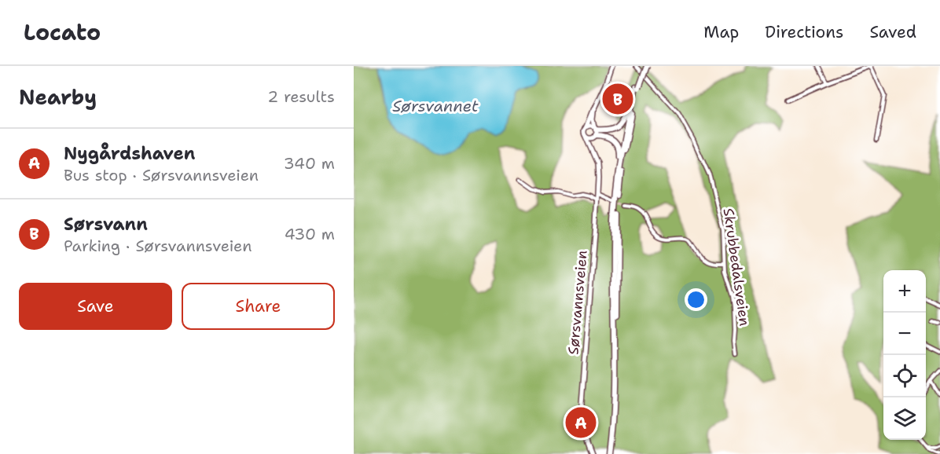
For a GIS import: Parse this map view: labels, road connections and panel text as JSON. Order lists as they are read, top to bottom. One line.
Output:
{"streets":{"main road":["Sørsvannsveien"],"street":["Skrubbedalsveien"]},"water":["Sørsvannet"],"page":{"header":"Locato","nav":["Map","Directions","Saved"],"heading":["Nearby","2 results"],"pins":["B","A"],"list":[{"mark":"A","name":"Nygårdshaven","note":"Bus stop · Sørsvannsveien","value":"340 m"},{"mark":"B","name":"Sørsvann","note":"Parking · Sørsvannsveien","value":"430 m"}],"buttons":["Save","Share"],"map_buttons":["+","−"]}}
